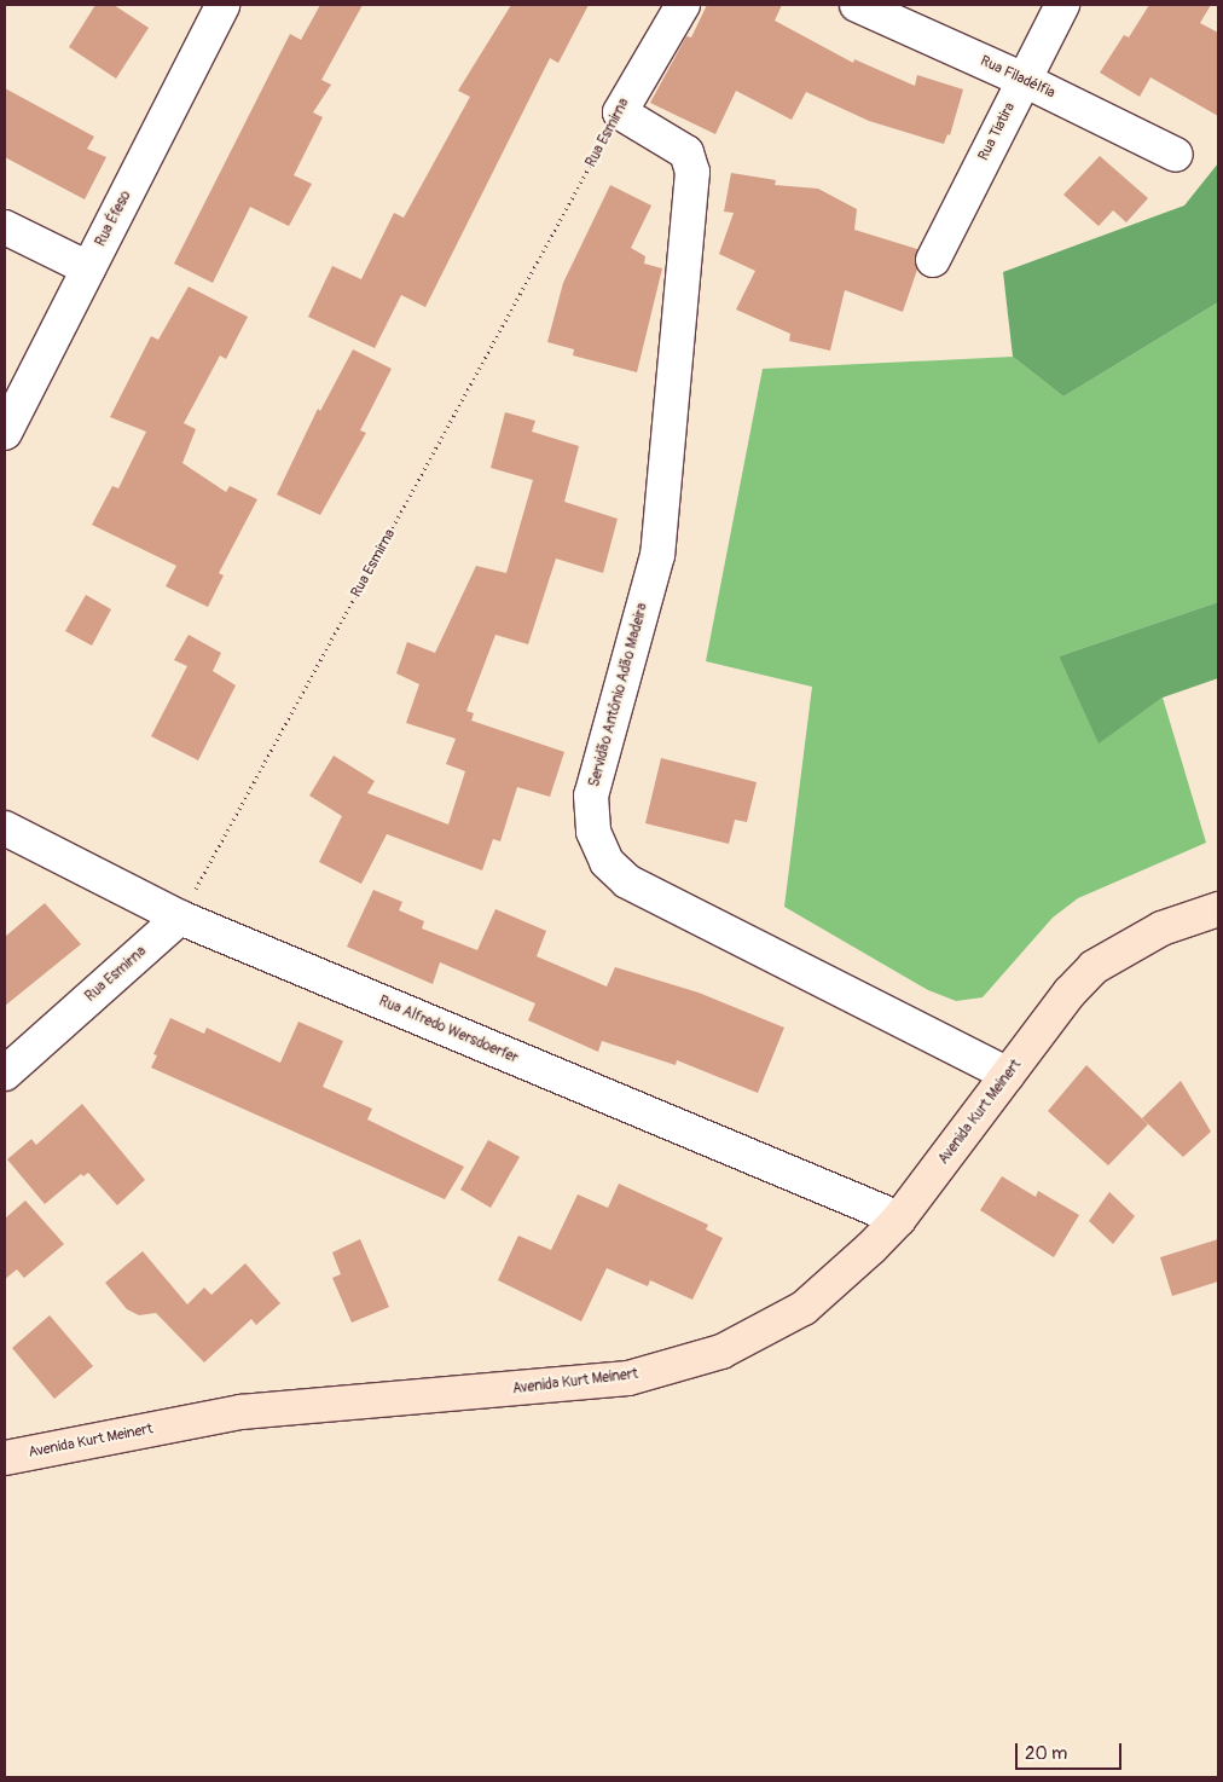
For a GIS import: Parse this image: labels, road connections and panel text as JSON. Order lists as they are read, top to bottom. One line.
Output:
{"streets":{"main road":["Avenida Kurt Meinert"],"street":["Rua Filadélfia","Rua Tiatira","Rua Esmirna","Rua Éfeso","Servidão Antônio Adão Madeira","Rua Alfredo Wersdoerfer"]},"crossings":[["Rua Filadélfia","Rua Tiatira"],["Rua Esmirna","Servidão Antônio Adão Madeira"],["Rua Esmirna","Rua Alfredo Wersdoerfer"],["Servidão Antônio Adão Madeira","Avenida Kurt Meinert"],["Rua Alfredo Wersdoerfer","Avenida Kurt Meinert"]],"scale_bar":"20 m"}
